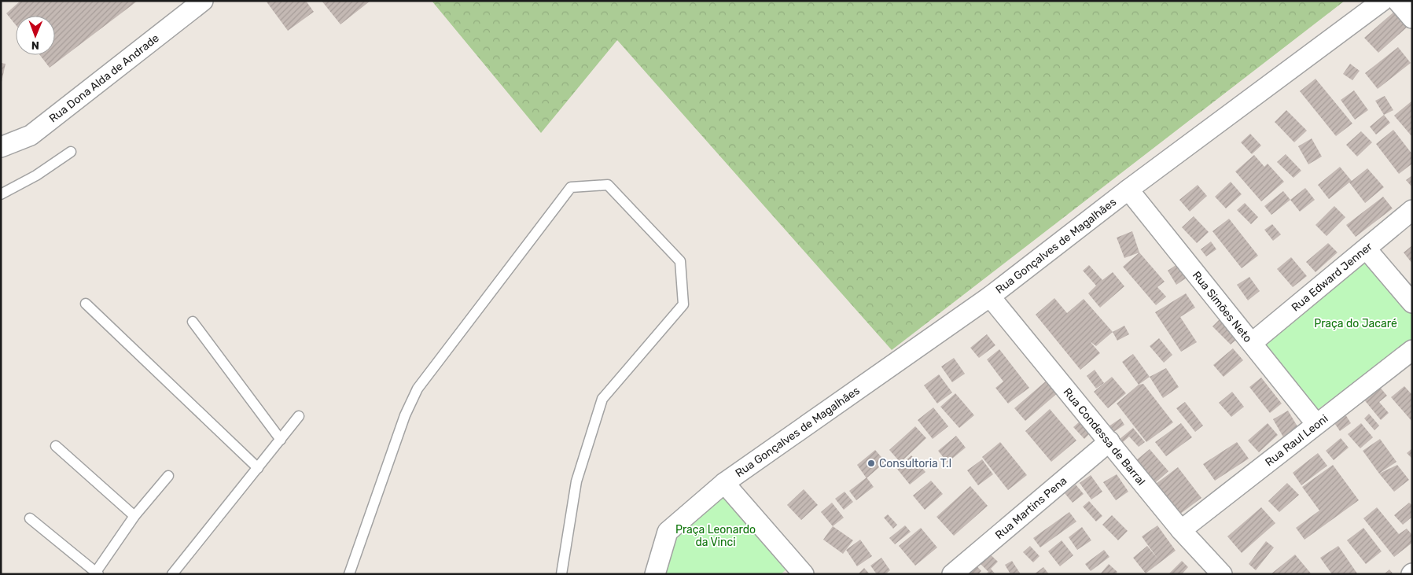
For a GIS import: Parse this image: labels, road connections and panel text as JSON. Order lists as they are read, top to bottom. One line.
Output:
{"streets":{"street":["Rua Dona Alda de Andrade","Rua Gonçalves de Magalhães","Rua Edward Jenner","Rua Simões Neto","Rua Condessa de Barral","Rua Raul Leoni","Rua Martins Pena"]},"crossings":[["Rua Gonçalves de Magalhães","Rua Simões Neto"],["Rua Gonçalves de Magalhães","Rua Condessa de Barral"],["Rua Edward Jenner","Rua Simões Neto"],["Rua Simões Neto","Rua Raul Leoni"],["Rua Condessa de Barral","Rua Raul Leoni"],["Rua Condessa de Barral","Rua Martins Pena"]],"parks":["Praça do Jacaré","Praça Leonardo da Vinci"],"places":["Consultoria T.I"],"north":"bottom"}
